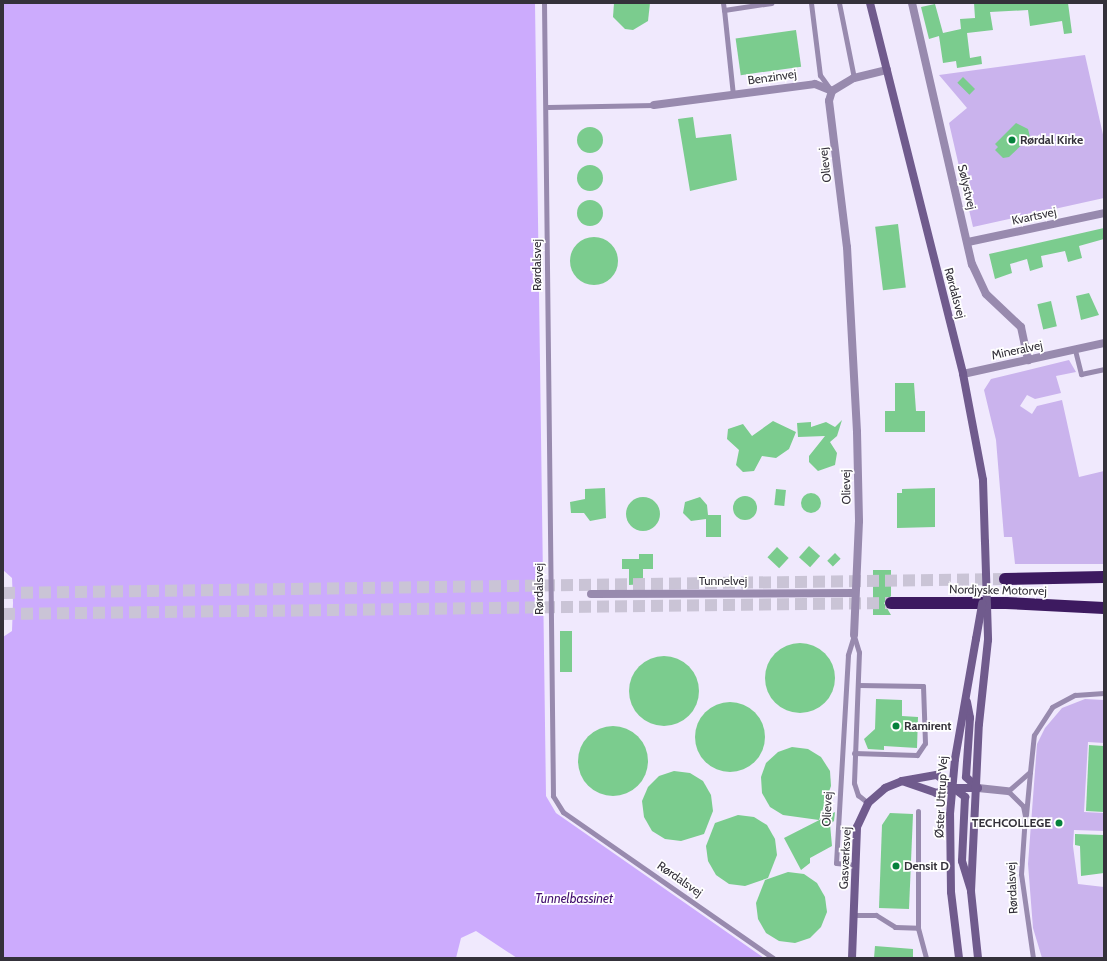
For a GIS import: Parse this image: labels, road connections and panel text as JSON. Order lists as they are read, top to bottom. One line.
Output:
{"streets":{"highway":["Nordjyske Motorvej"],"street":["Benzinvej","Olievej","Sølystvej","Kvartsvej","Rørdalsvej","Mineralvej","Tunnelvej","Øster Uttrup Vej","Gasværksvej"]},"crossings":[["Benzinvej","Olievej"],["Olievej","Tunnelvej"],["Olievej","Gasværksvej"],["Sølystvej","Kvartsvej"],["Sølystvej","Mineralvej"],["Rørdalsvej","Mineralvej"],["Rørdalsvej","Øster Uttrup Vej"],["Øster Uttrup Vej","Gasværksvej"]],"water":["Tunnelbassinet"],"places":["Rørdal Kirke","Ramirent","TECHCOLLEGE","Densit D"]}
